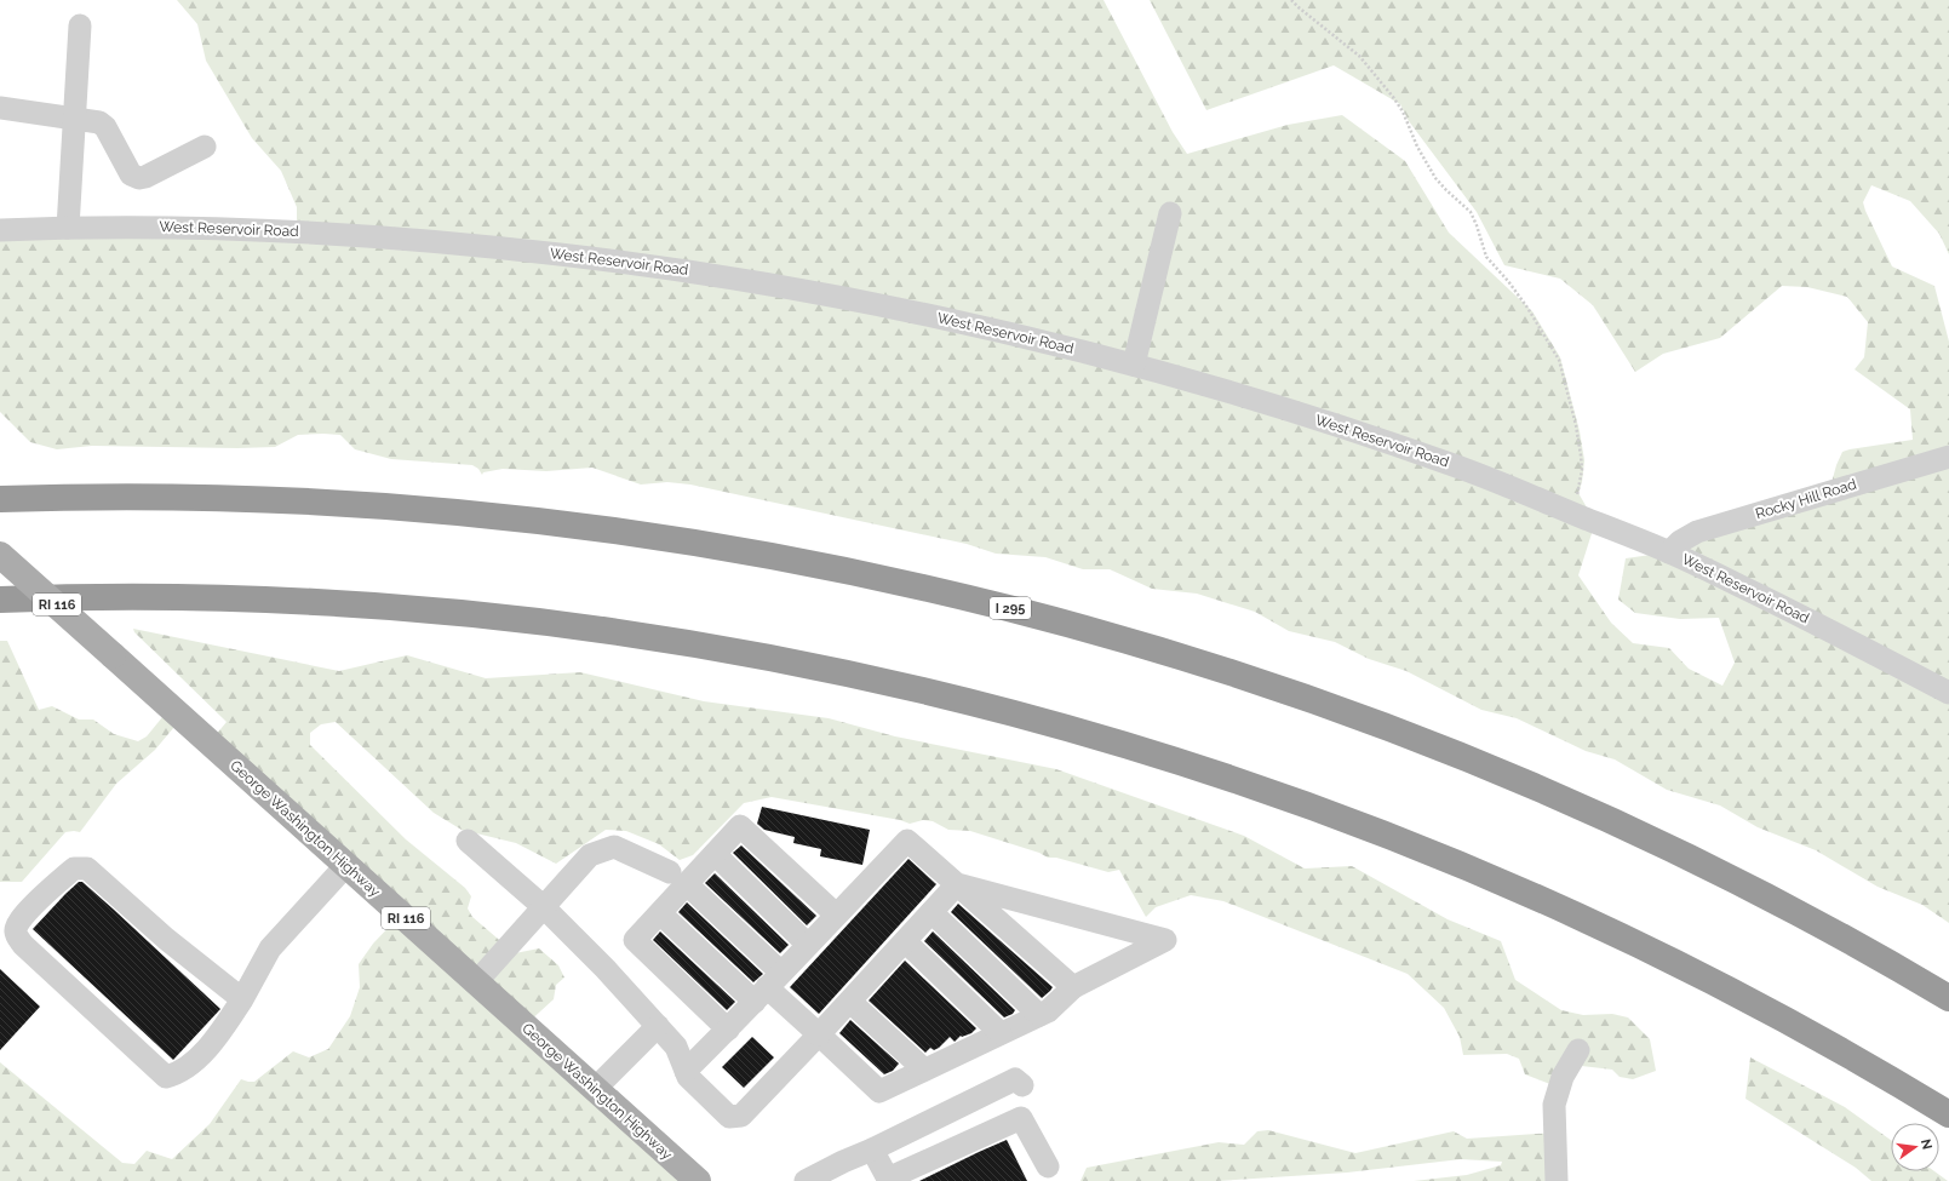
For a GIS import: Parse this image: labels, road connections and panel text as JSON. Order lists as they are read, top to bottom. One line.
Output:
{"streets":{"highway":["I 295"],"main road":["RI 116","George Washington Highway"],"street":["West Reservoir Road","Rocky Hill Road"]},"crossings":[["West Reservoir Road","Rocky Hill Road"]],"north":"right"}
